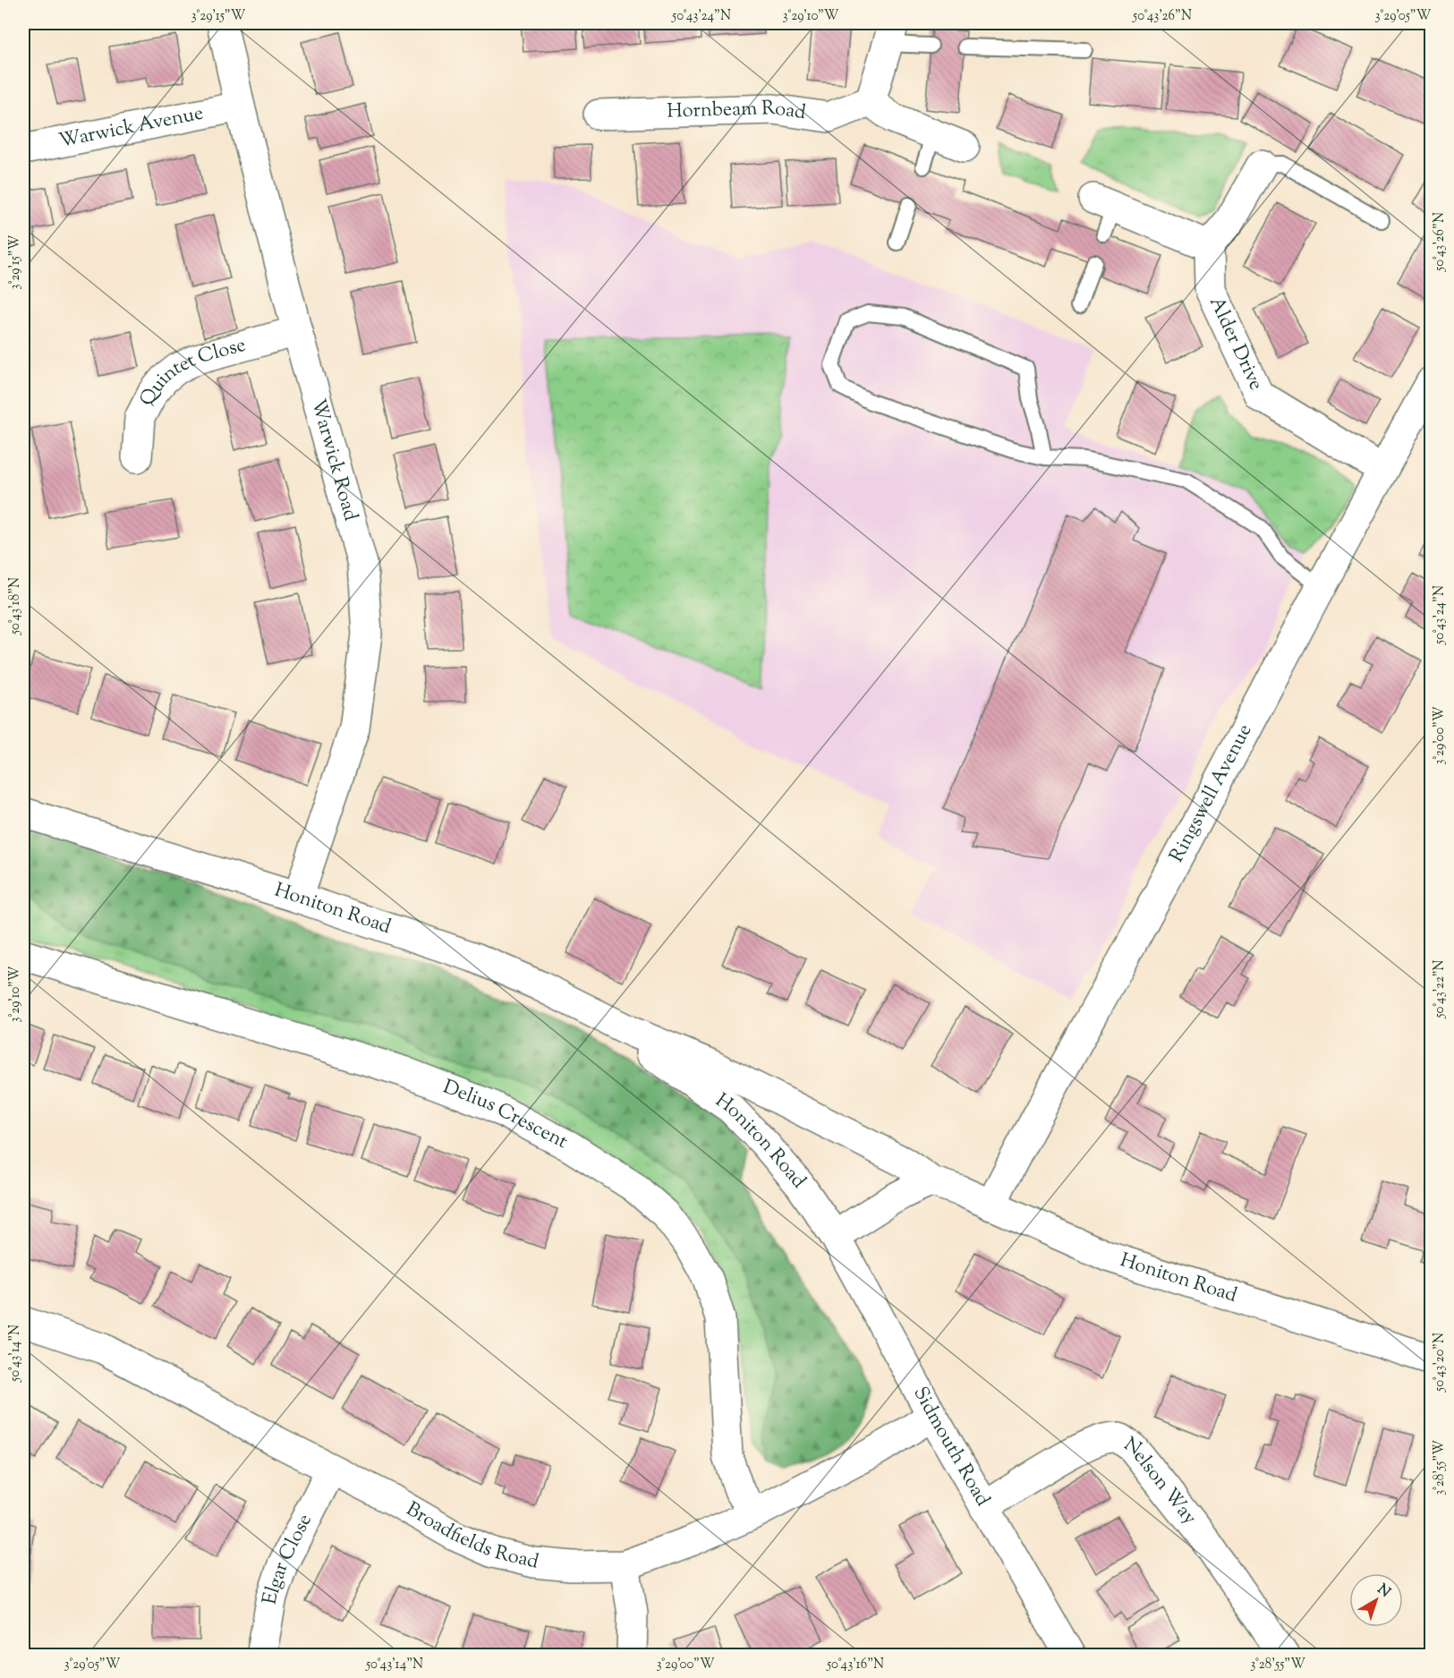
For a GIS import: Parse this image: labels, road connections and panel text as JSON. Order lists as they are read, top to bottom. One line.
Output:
{"streets":{"street":["Hornbeam Road","Warwick Avenue","Alder Drive","Quintet Close","Warwick Road","Ringswell Avenue","Honiton Road","Delius Crescent","Sidmouth Road","Nelson Way","Broadfields Road","Elgar Close"]},"crossings":[["Warwick Avenue","Warwick Road"],["Alder Drive","Ringswell Avenue"],["Quintet Close","Warwick Road"],["Warwick Road","Honiton Road"],["Ringswell Avenue","Honiton Road"],["Honiton Road","Sidmouth Road"],["Delius Crescent","Broadfields Road"],["Sidmouth Road","Nelson Way"],["Sidmouth Road","Broadfields Road"],["Broadfields Road","Elgar Close"]],"north":"top right","coordinates":["3°29'15\"W","50°43'24\"N","3°29'10\"W","50°43'26\"N","3°29'05\"W","50°43'18\"N","3°29'00\"W","50°43'22\"N","50°43'14\"N","50°43'20\"N","3°28'55\"W","50°43'16\"N"]}
